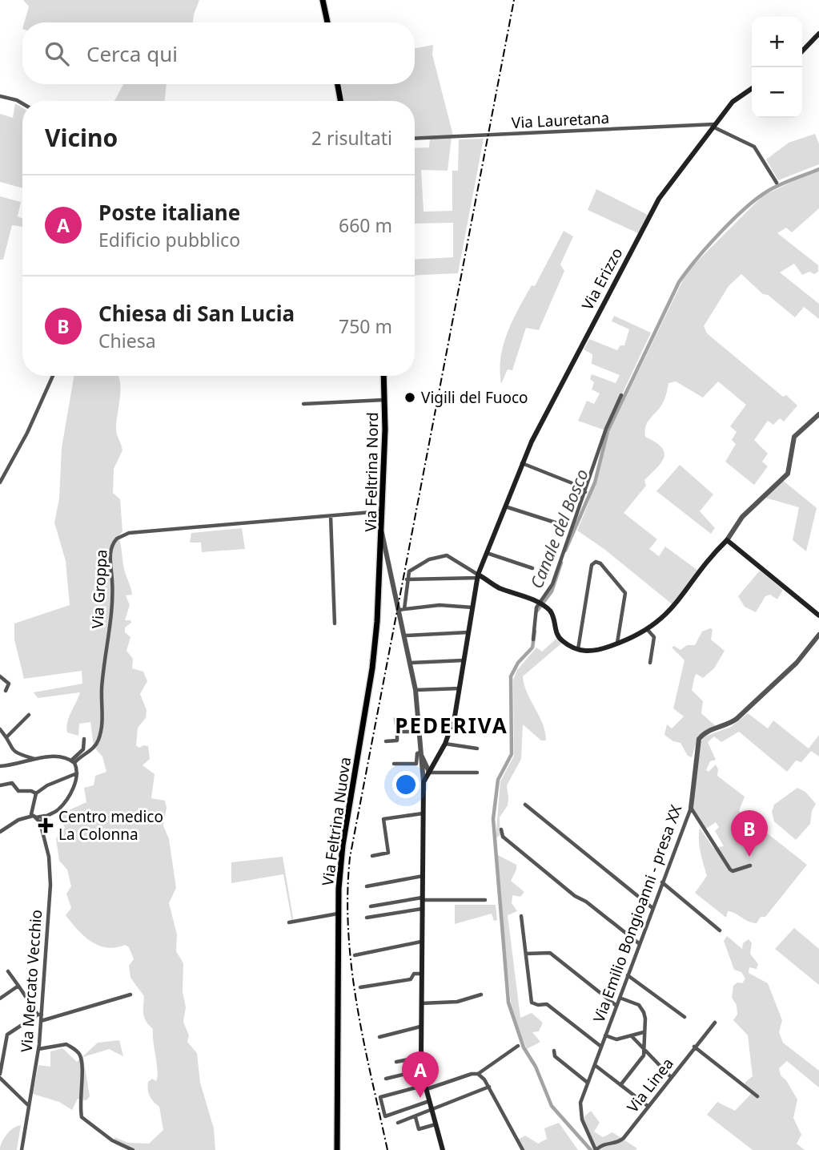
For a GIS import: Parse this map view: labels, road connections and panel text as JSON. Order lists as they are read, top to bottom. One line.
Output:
{"streets":{"main road":["Via Erizzo","Via Feltrina Nord","Via Feltrina Nuova"],"street":["Via Lauretana","Via Groppa","Via Emilio Bongioanni - presa XX","Via Mercato Vecchio","Via Linea"]},"crossings":[["Via Lauretana","Via Erizzo"],["Via Erizzo","Via Feltrina Nord"],["Via Feltrina Nord","Via Groppa"],["Via Feltrina Nord","Via Feltrina Nuova"],["Via Emilio Bongioanni - presa XX","Via Linea"]],"districts":["PEDERIVA"],"water":["Canale del Bosco"],"places":{"other":["Vigili del Fuoco"],"health":["Centro medico La Colonna"]},"page":{"map_buttons":["+","−"],"search":"Cerca qui","heading":["Vicino","2 risultati"],"list":[{"mark":"A","name":"Poste italiane","note":"Edificio pubblico","value":"660 m"},{"mark":"B","name":"Chiesa di San Lucia","note":"Chiesa","value":"750 m"}],"pins":["B","A"]}}
